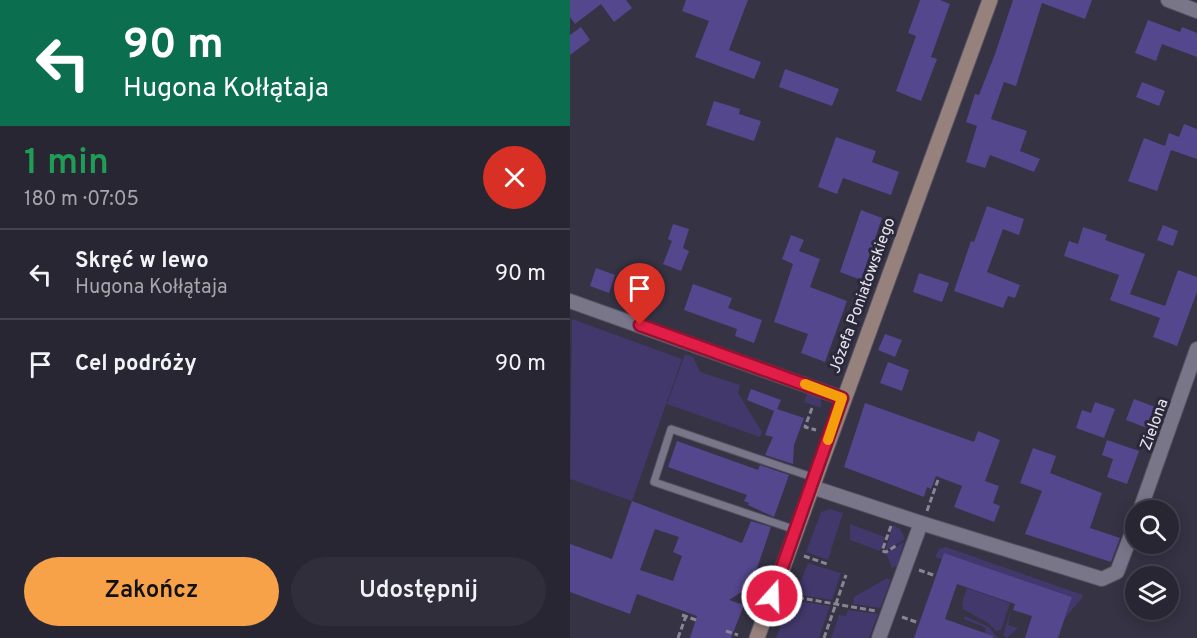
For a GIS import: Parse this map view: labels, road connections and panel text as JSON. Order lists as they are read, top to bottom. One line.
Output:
{"streets":{"street":["Józefa Poniatowskiego","Zielona"]},"page":{"turn":["90 m","Hugona Kołłątaja"],"heading":["1 min","180 m · 07:05"],"list":[{"name":"Skręć w lewo","note":"Hugona Kołłątaja","value":"90 m"},{"name":"Cel podróży","value":"90 m"}],"buttons":["Zakończ","Udostępnij"]}}
